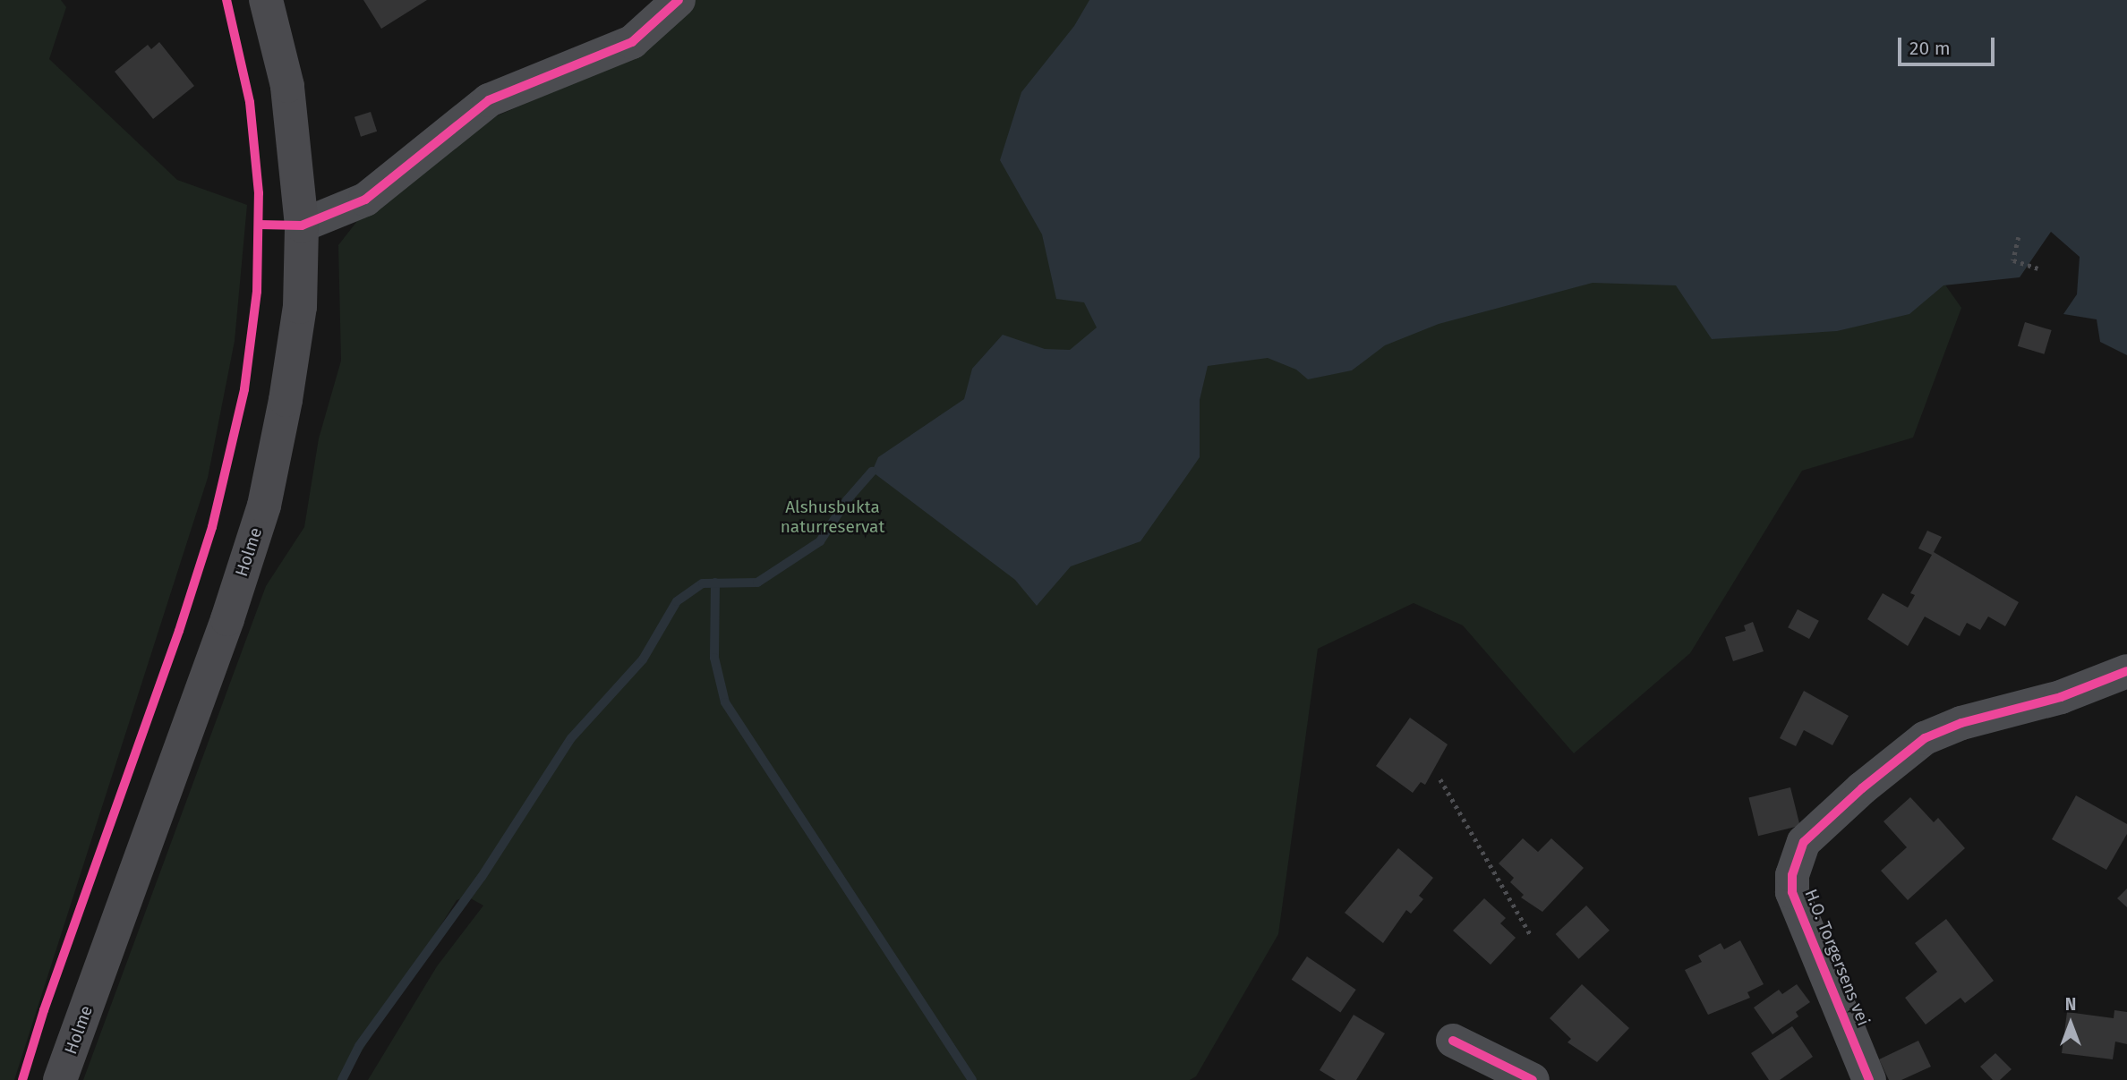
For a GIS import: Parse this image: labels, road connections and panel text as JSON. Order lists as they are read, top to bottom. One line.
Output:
{"streets":{"main road":["Holme"],"street":["H.O. Torgersens vei"]},"parks":["Alshusbukta naturreservat"],"scale_bar":"20 m","north":"top"}
